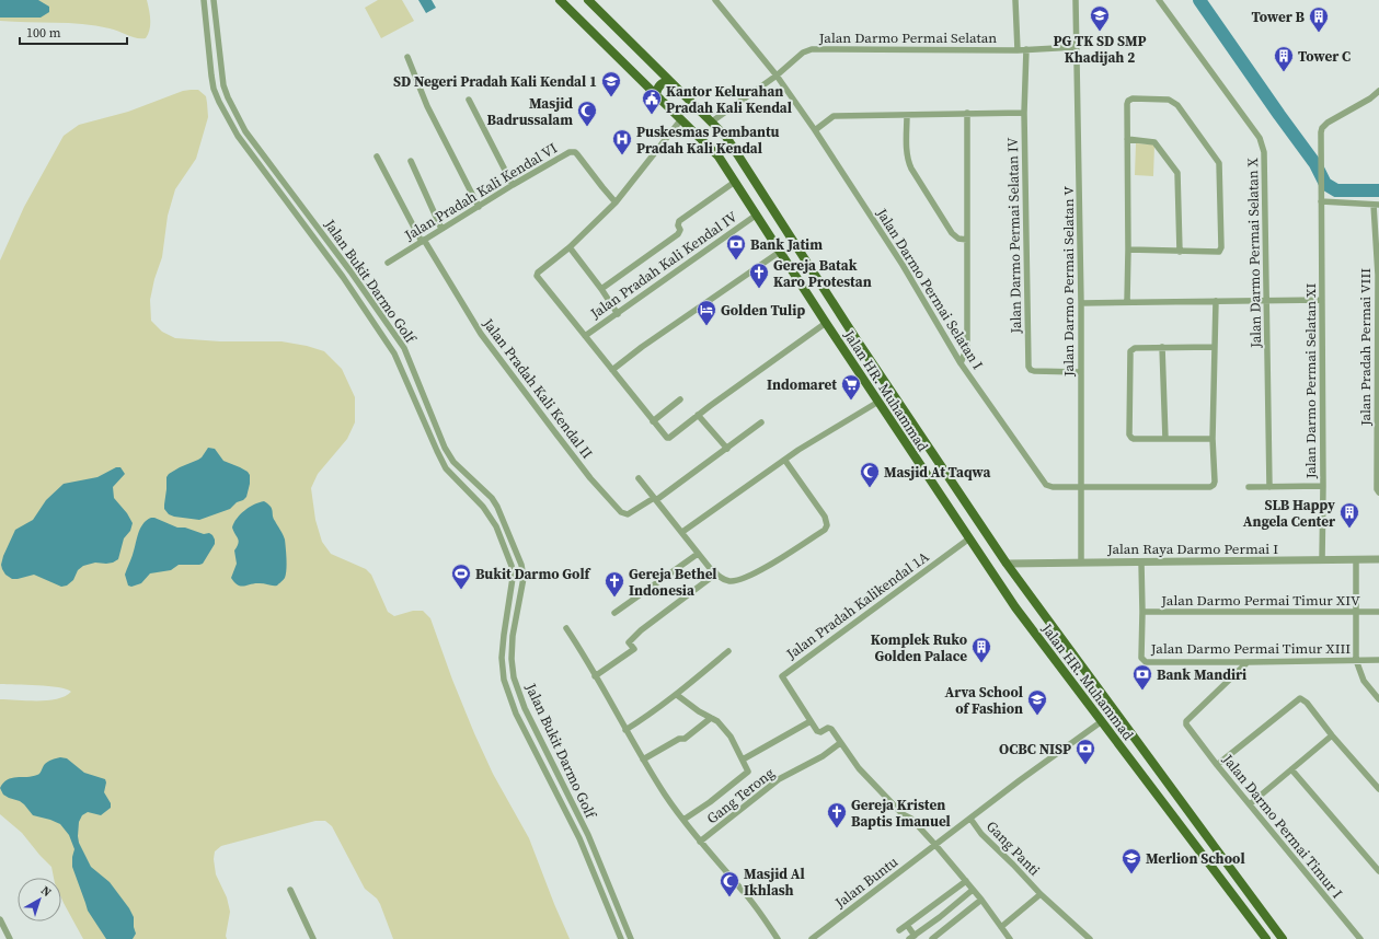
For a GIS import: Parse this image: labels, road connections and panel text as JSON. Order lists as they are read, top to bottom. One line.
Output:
{"streets":{"main road":["Jalan HR. Muhammad"],"street":["Jalan Darmo Permai Selatan","Jalan Pradah Kali Kendal VI","Jalan Darmo Permai Selatan IV","Jalan Darmo Permai Selatan X","Jalan Pradah Kali Kendal IV","Jalan Bukit Darmo Golf","Jalan Darmo Permai Selatan V","Jalan Darmo Permai Selatan I","Jalan Pradah Permai VIII","Jalan Darmo Permai Selatan XI","Jalan Pradah Kali Kendal II","Jalan Raya Darmo Permai I","Jalan Darmo Permai Timur XIV","Jalan Pradah Kalikendal 1A","Jalan Darmo Permai Timur XIII","Gang Terong","Jalan Darmo Permai Timur I","Gang Panti","Jalan Buntu"]},"crossings":[["Jalan Darmo Permai Selatan","Jalan Darmo Permai Selatan IV"],["Jalan Darmo Permai Selatan","Jalan Darmo Permai Selatan V"],["Jalan Darmo Permai Selatan","Jalan Darmo Permai Selatan I"],["Jalan Darmo Permai Selatan","Jalan HR. Muhammad"],["Jalan Pradah Kali Kendal VI","Jalan Pradah Kali Kendal II"],["Jalan Darmo Permai Selatan IV","Jalan Darmo Permai Selatan V"],["Jalan Pradah Kali Kendal IV","Jalan HR. Muhammad"],["Jalan Darmo Permai Selatan V","Jalan Darmo Permai Selatan I"],["Jalan Darmo Permai Selatan V","Jalan Raya Darmo Permai I"],["Jalan Darmo Permai Selatan XI","Jalan Raya Darmo Permai I"],["Jalan HR. Muhammad","Jalan Raya Darmo Permai I"],["Jalan HR. Muhammad","Jalan Pradah Kalikendal 1A"],["Jalan HR. Muhammad","Jalan Buntu"],["Jalan Raya Darmo Permai I","Jalan Darmo Permai Timur XIII"],["Jalan Darmo Permai Timur XIV","Jalan Darmo Permai Timur XIII"],["Jalan Darmo Permai Timur XIII","Jalan Darmo Permai Timur I"],["Gang Panti","Jalan Buntu"]],"places":{"school or university":["PG TK SD SMP Khadijah 2","SD Negeri Pradah Kali Kendal 1","Arva School of Fashion","Merlion School"],"building":["Tower B","Tower C","SLB Happy Angela Center","Komplek Ruko Golden Palace"],"public building":["Kantor Kelurahan Pradah Kali Kendal"],"mosque":["Masjid Badrussalam","Masjid At Taqwa","Masjid Al Ikhlash"],"hospital":["Puskesmas Pembantu Pradah Kali Kendal"],"bank":["Bank Jatim","Bank Mandiri","OCBC NISP"],"church":["Gereja Batak Karo Protestan","Gereja Bethel Indonesia","Gereja Kristen Baptis Imanuel"],"hotel":["Golden Tulip"],"supermarket":["Indomaret"],"sports":["Bukit Darmo Golf"]},"scale_bar":"100 m","north":"top right"}
